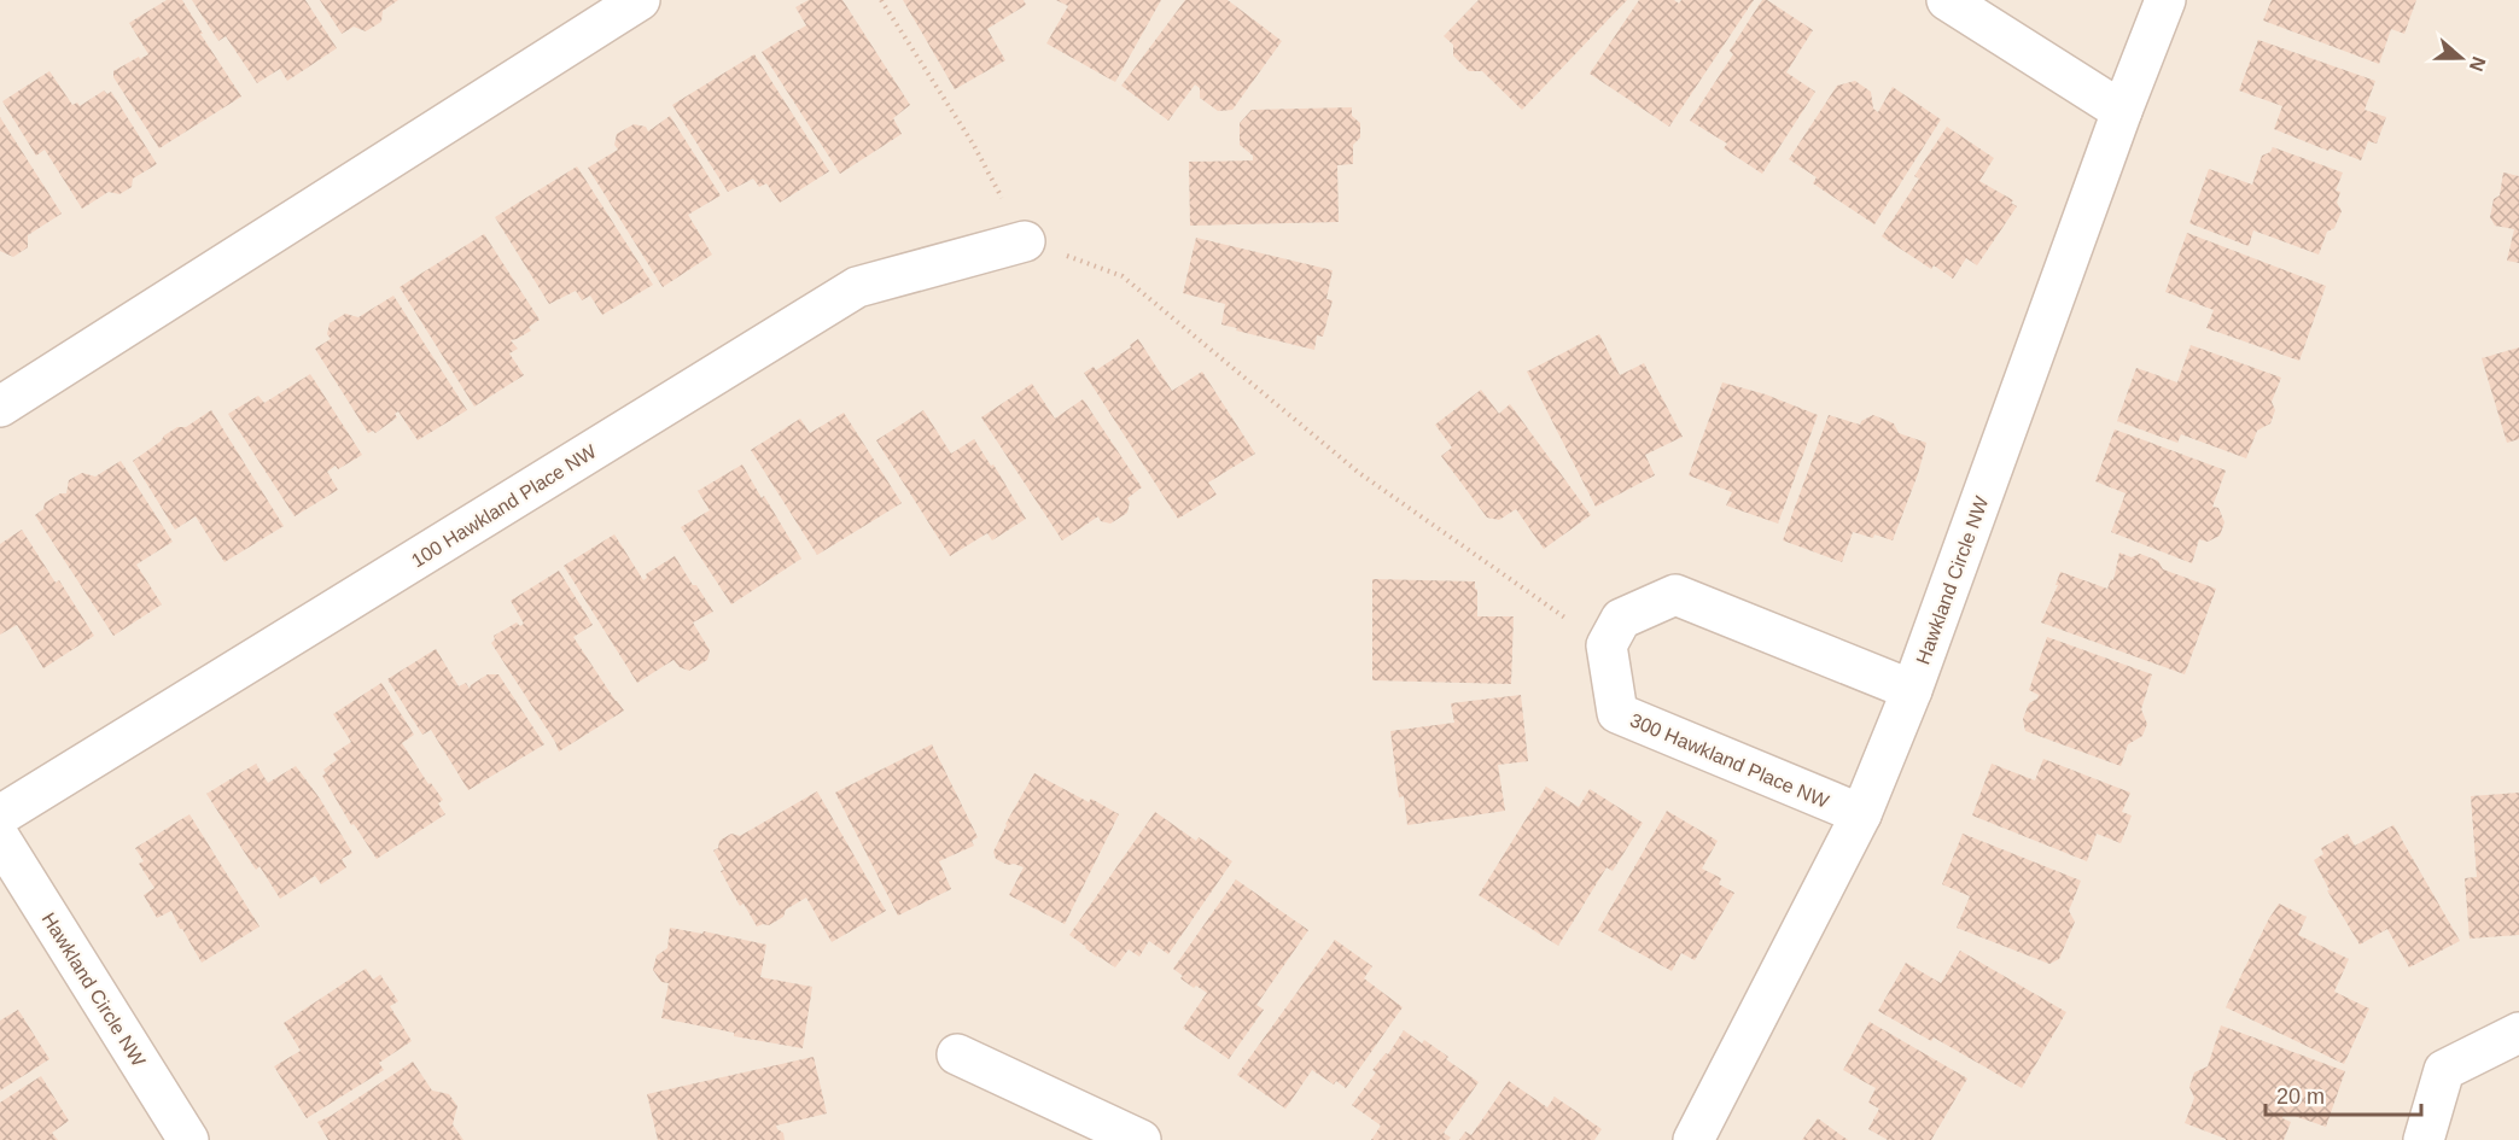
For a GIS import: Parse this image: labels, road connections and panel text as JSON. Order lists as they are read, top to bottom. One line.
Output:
{"streets":{"street":["100 Hawkland Place NW","Hawkland Circle NW","300 Hawkland Place NW"]},"crossings":[["Hawkland Circle NW","300 Hawkland Place NW"]],"scale_bar":"20 m","north":"right"}
